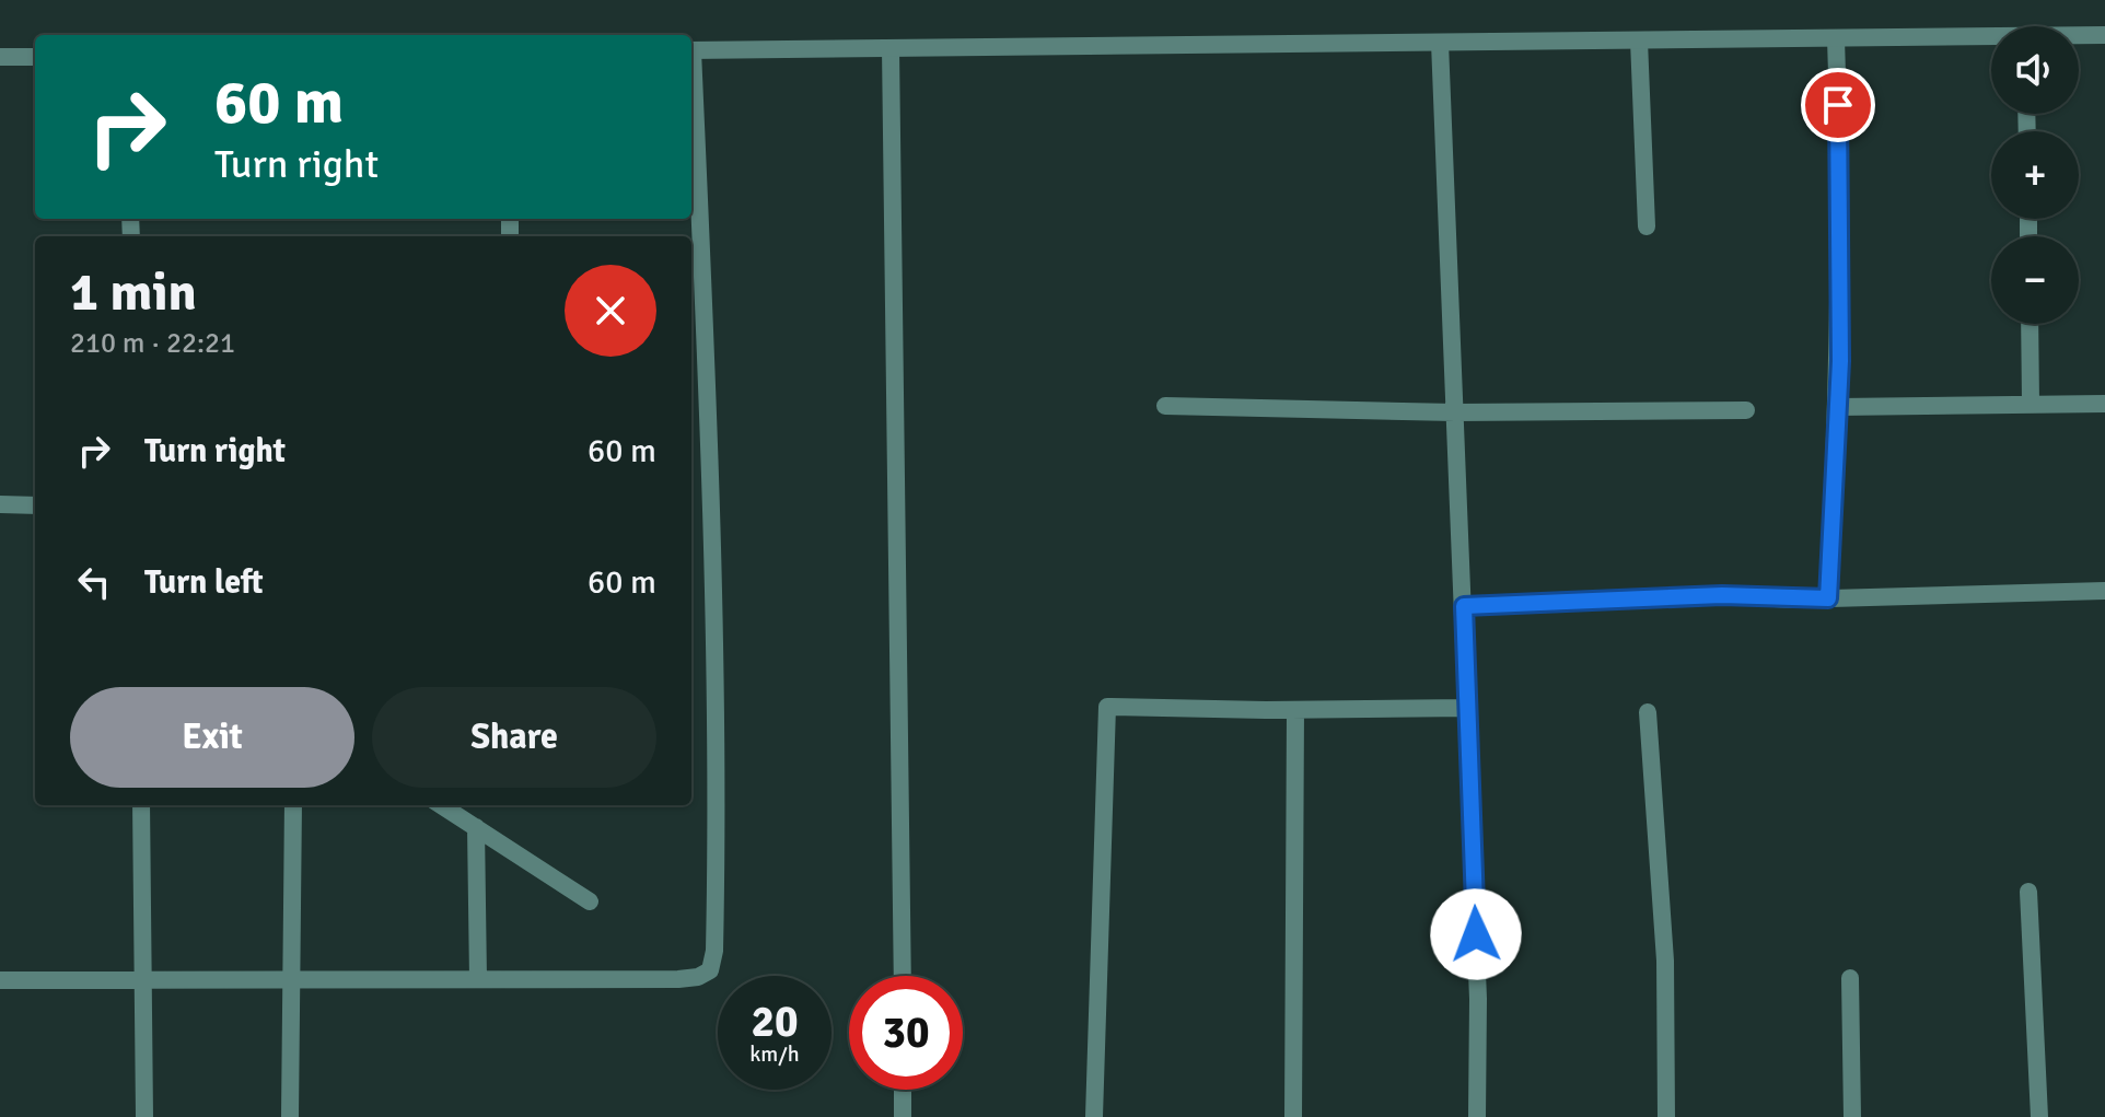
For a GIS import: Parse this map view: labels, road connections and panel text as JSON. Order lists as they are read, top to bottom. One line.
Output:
{"page":{"map_buttons":["+","−"],"turn":["60 m","Turn right"],"heading":["1 min","210 m · 22:21"],"list":[{"name":"Turn right","value":"60 m"},{"name":"Turn left","value":"60 m"}],"buttons":["Exit","Share"],"speed":"20 km/h","limit":"30"}}
